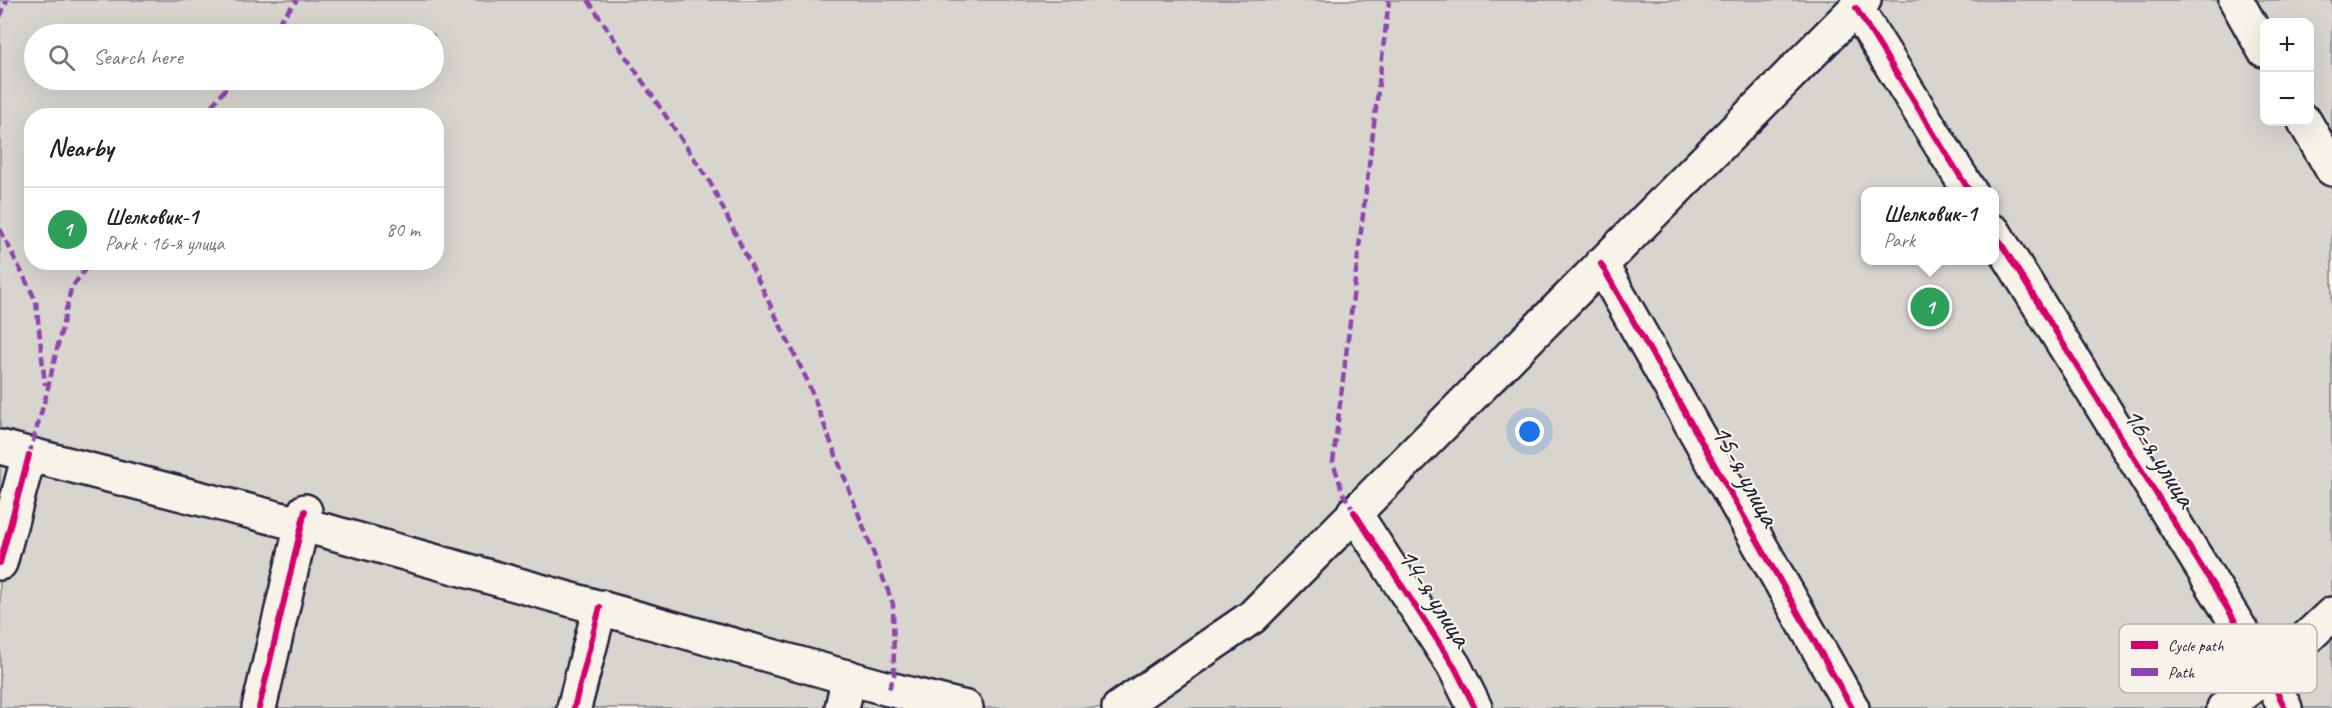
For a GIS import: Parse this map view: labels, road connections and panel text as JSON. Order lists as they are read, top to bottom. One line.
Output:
{"streets":{"street":["16-я улица","15-я улица","14-я улица"]},"legend":["Cycle path","Path"],"page":{"map_buttons":["+","−"],"search":"Search here","heading":"Nearby","list":[{"mark":"1","name":"Шелковик-1","note":"Park · 16-я улица","value":"80 m"}],"popup":["Шелковик-1","Park"],"pins":"1"}}
